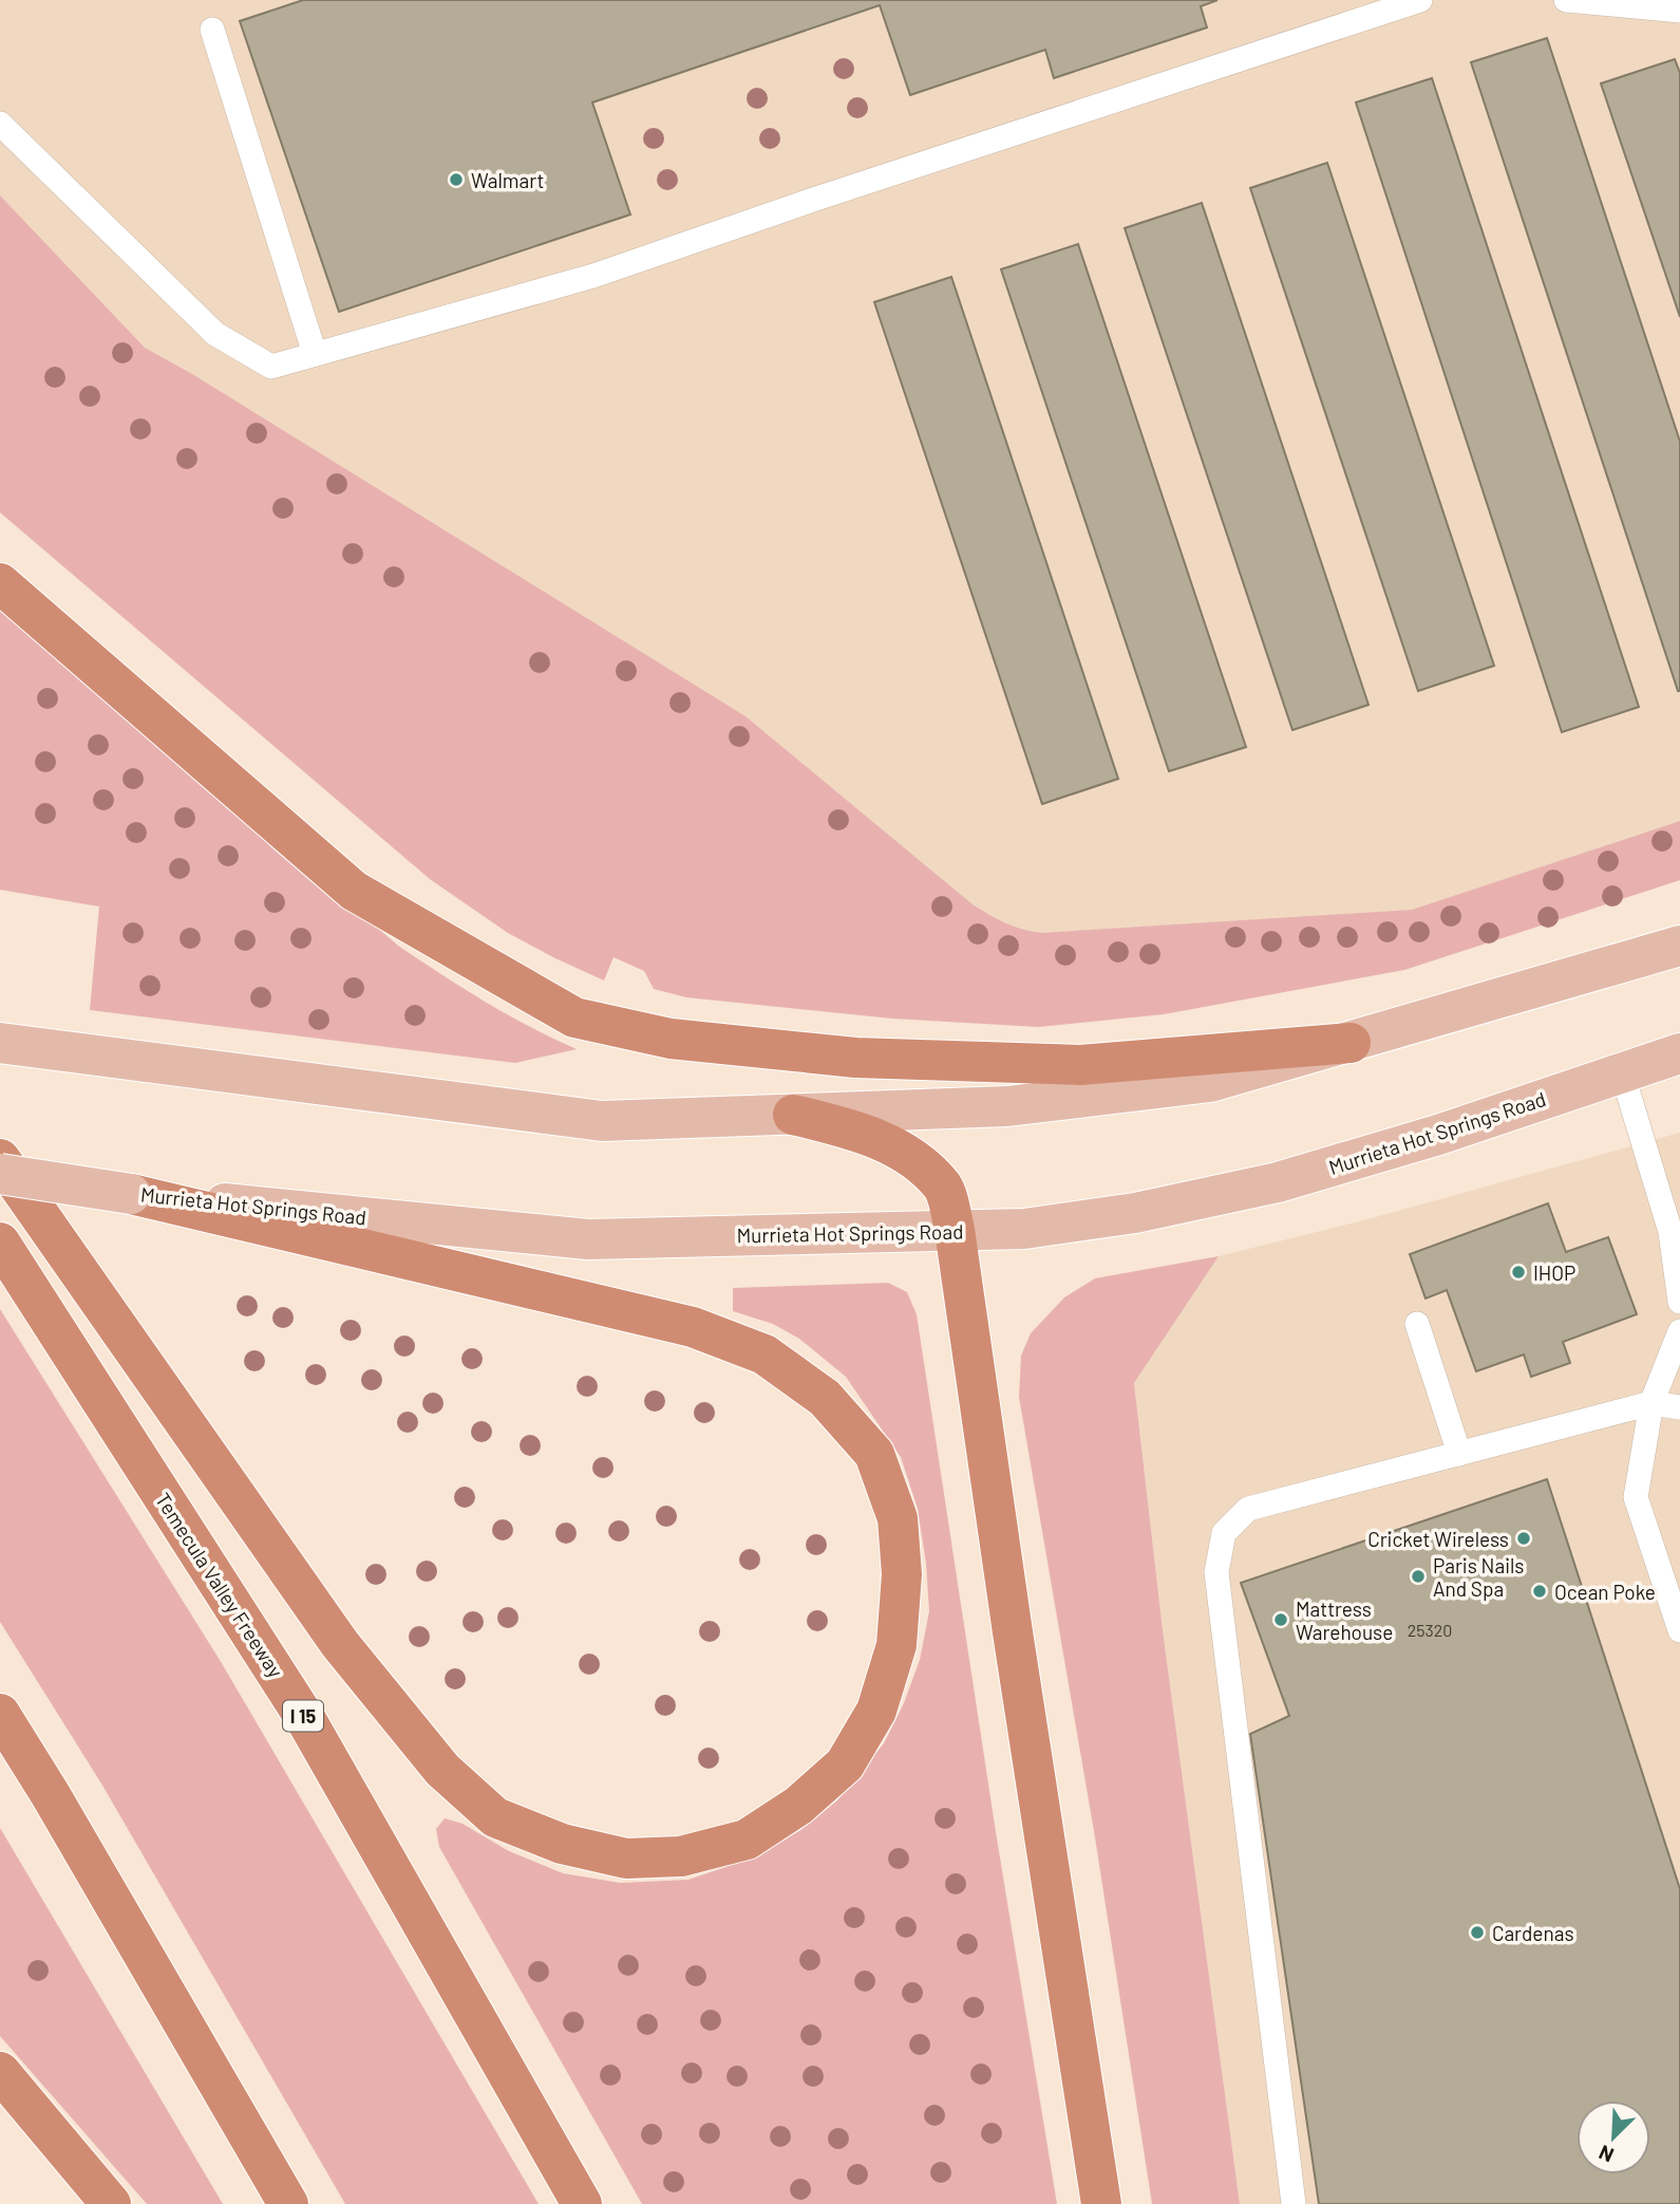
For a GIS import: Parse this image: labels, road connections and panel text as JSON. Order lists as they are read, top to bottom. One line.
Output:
{"streets":{"highway":["Temecula Valley Freeway","I 15"],"main road":["Murrieta Hot Springs Road"]},"places":["Walmart","IHOP","Cricket Wireless","Paris Nails And Spa","Ocean Poke","Mattress Warehouse","Cardenas"],"house_numbers":["25320"],"north":"bottom left"}
